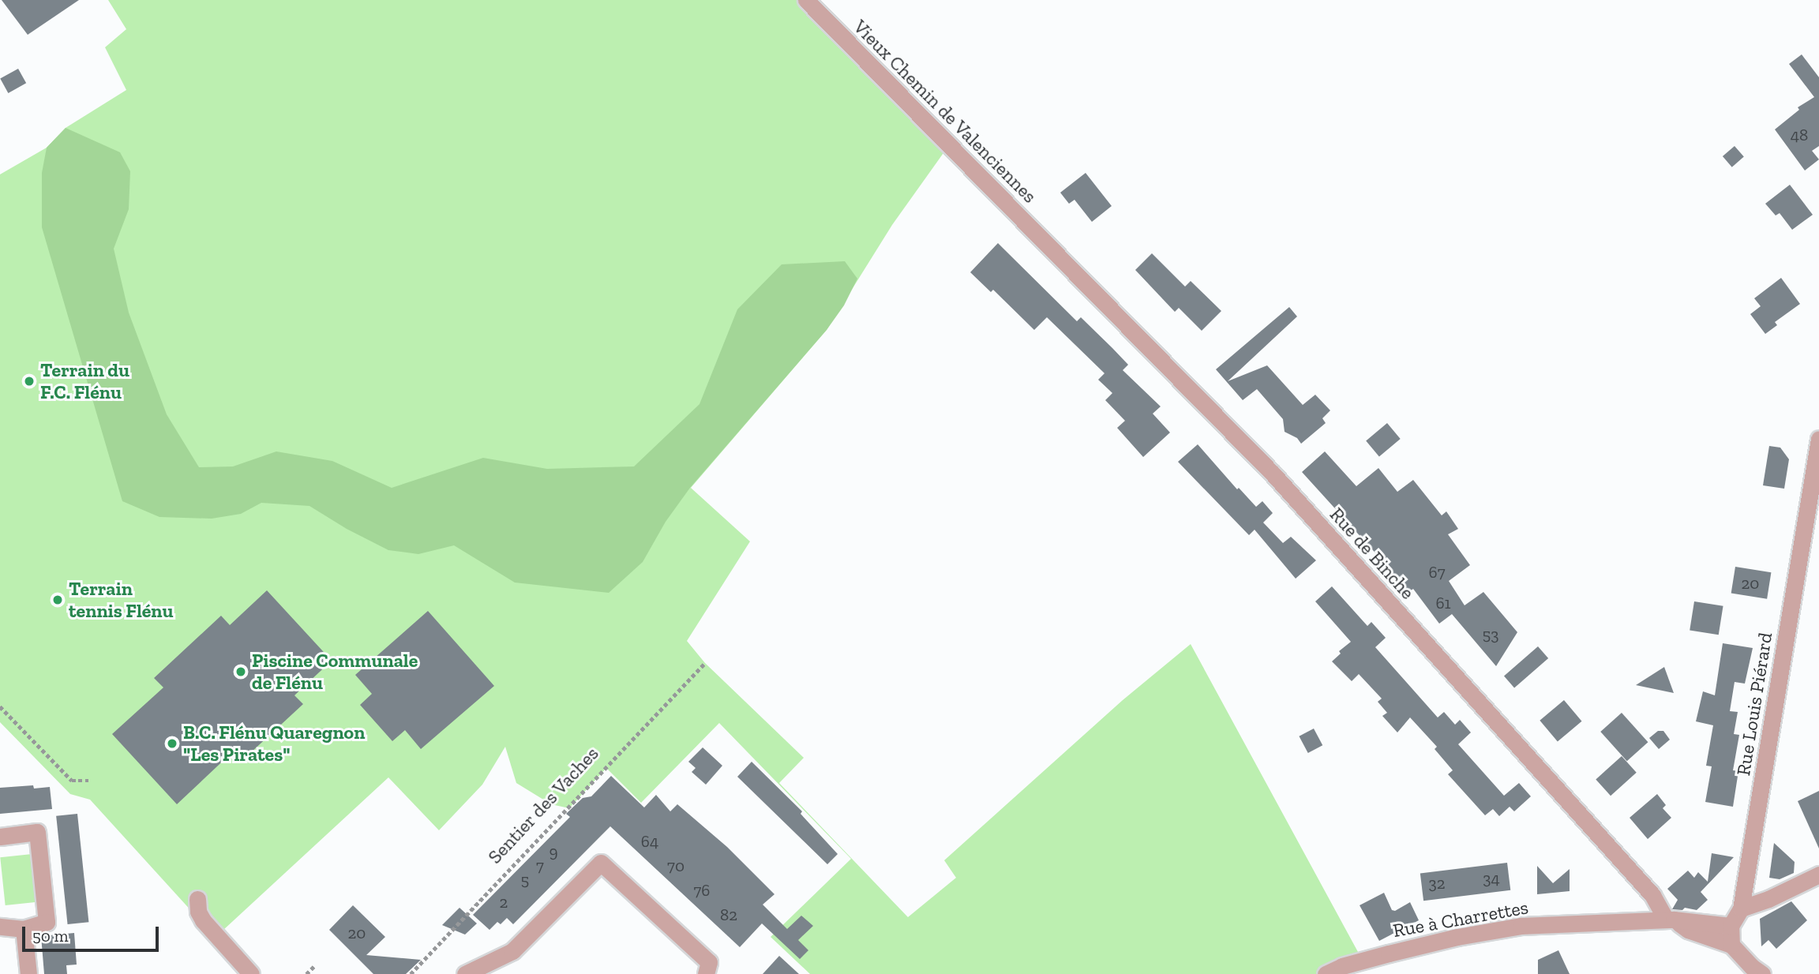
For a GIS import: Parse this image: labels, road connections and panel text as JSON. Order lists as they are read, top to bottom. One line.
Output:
{"streets":{"street":["Vieux Chemin de Valenciennes","Rue de Binche","Rue Louis Piérard","Rue à Charrettes"],"path":["Sentier des Vaches"]},"crossings":[["Vieux Chemin de Valenciennes","Rue de Binche"],["Rue de Binche","Rue à Charrettes"],["Rue Louis Piérard","Rue à Charrettes"]],"places":["Terrain du F.C. Flénu","Terrain tennis Flénu","Piscine Communale de Flénu","B.C. Flénu Quaregnon \"Les Pirates\""],"house_numbers":["48","67","20","61","53","64","9","7","70","34","5","32","76","2","82","20"],"scale_bar":"50 m"}
